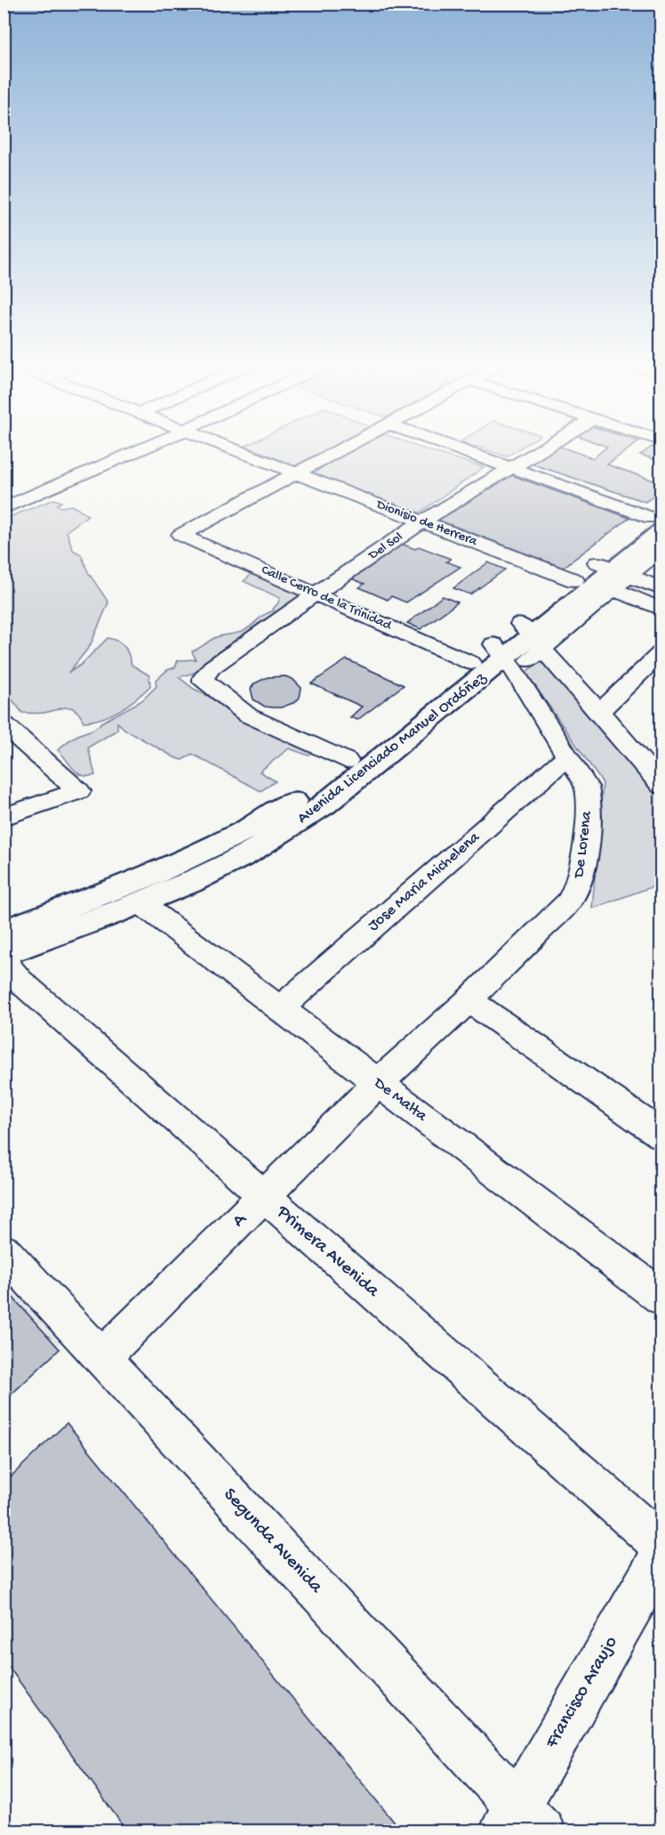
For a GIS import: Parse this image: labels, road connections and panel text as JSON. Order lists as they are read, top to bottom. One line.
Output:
{"streets":{"main road":["Avenida Licenciado Manuel Ordóñez"],"street":["Dionisio de Herrera","Del Sol","Calle Cerro de la Trinidad","De Lorena","Jose Maria Michelena","De Malta","A","Primera Avenida","Segunda Avenida","Francisco Araujo"]},"crossings":[["Dionisio de Herrera","Del Sol"],["Dionisio de Herrera","Calle Cerro de la Trinidad"],["Dionisio de Herrera","Avenida Licenciado Manuel Ordóñez"],["Del Sol","Calle Cerro de la Trinidad"],["Del Sol","Avenida Licenciado Manuel Ordóñez"],["Calle Cerro de la Trinidad","Avenida Licenciado Manuel Ordóñez"],["Avenida Licenciado Manuel Ordóñez","De Lorena"],["Avenida Licenciado Manuel Ordóñez","De Malta"],["Avenida Licenciado Manuel Ordóñez","Primera Avenida"],["De Lorena","Jose Maria Michelena"],["De Lorena","De Malta"],["De Lorena","A"],["Jose Maria Michelena","De Malta"],["De Malta","A"],["A","Primera Avenida"],["A","Segunda Avenida"],["Segunda Avenida","Francisco Araujo"]]}
